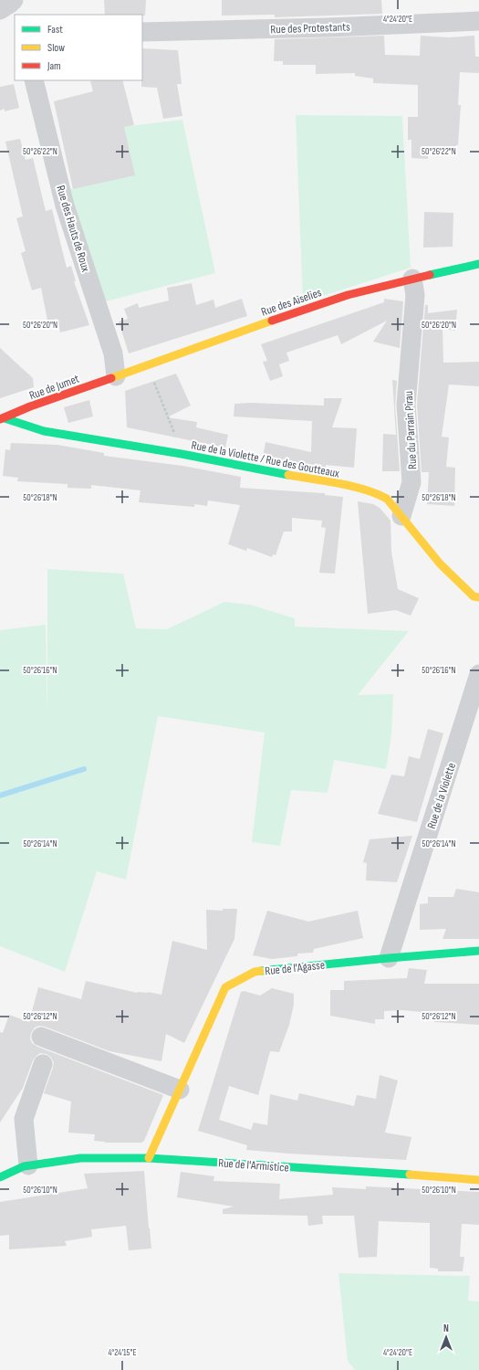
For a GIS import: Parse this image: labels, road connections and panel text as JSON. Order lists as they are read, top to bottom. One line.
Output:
{"streets":{"street":["Rue des Protestants","Rue des Hauts de Roux","Rue des Aiselies","Rue de Jumet","Rue du Parrain Pirau","Rue de la Violette / Rue des Goutteaux","Rue de la Violette","Rue de l'Agasse","Rue de l'Armistice"]},"crossings":[["Rue des Hauts de Roux","Rue des Aiselies"],["Rue des Hauts de Roux","Rue de Jumet"],["Rue des Aiselies","Rue de Jumet"],["Rue des Aiselies","Rue du Parrain Pirau"],["Rue de Jumet","Rue de la Violette / Rue des Goutteaux"],["Rue du Parrain Pirau","Rue de la Violette / Rue des Goutteaux"],["Rue de la Violette","Rue de l'Agasse"],["Rue de l'Agasse","Rue de l'Armistice"]],"legend":["Fast","Slow","Jam"],"north":"top","coordinates":["4°24'20\"E","50°26'22\"N","50°26'20\"N","50°26'18\"N","50°26'16\"N","50°26'14\"N","50°26'12\"N","50°26'10\"N","4°24'15\"E"]}
